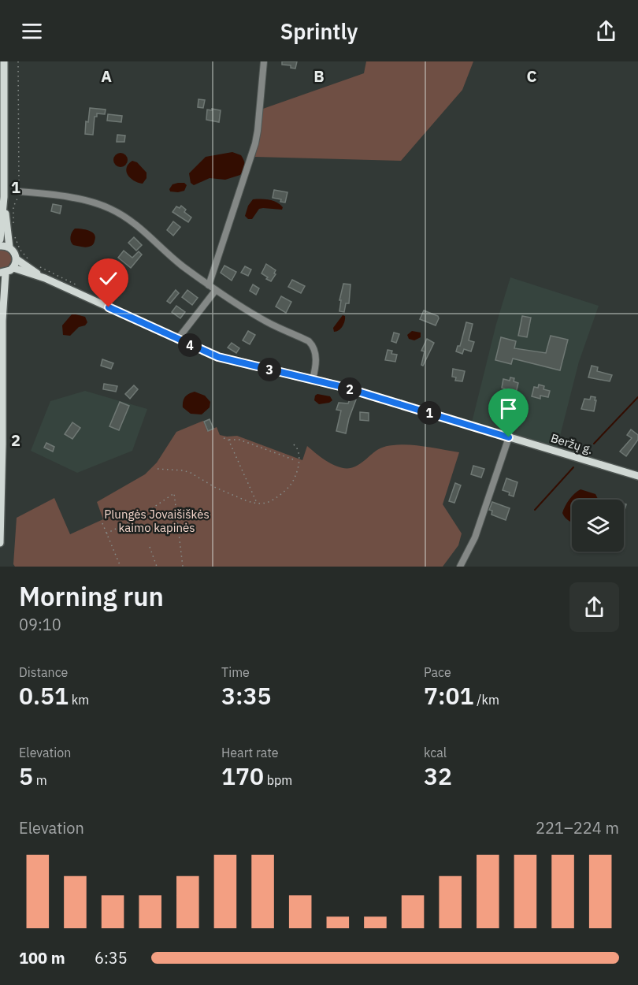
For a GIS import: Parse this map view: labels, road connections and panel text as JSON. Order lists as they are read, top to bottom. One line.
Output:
{"streets":{"main road":["Beržų g."]},"parks":["Plungės Jovaišiškės kaimo kapinės"],"page":{"header":"Sprintly","pins":["4","3","2","1"],"heading":["Morning run","09:10"],"stats":[["Distance","0.51 km"],["Time","3:35"],["Pace","7:01 /km"],["Elevation","5 m"],["Heart rate","170 bpm"],["kcal","32"]],"chart":["Elevation","221–224 m"],"list":[{"name":"100 m","note":"6:35"}]},"grid":{"columns":["A","B","C"],"rows":["1","2"]}}
